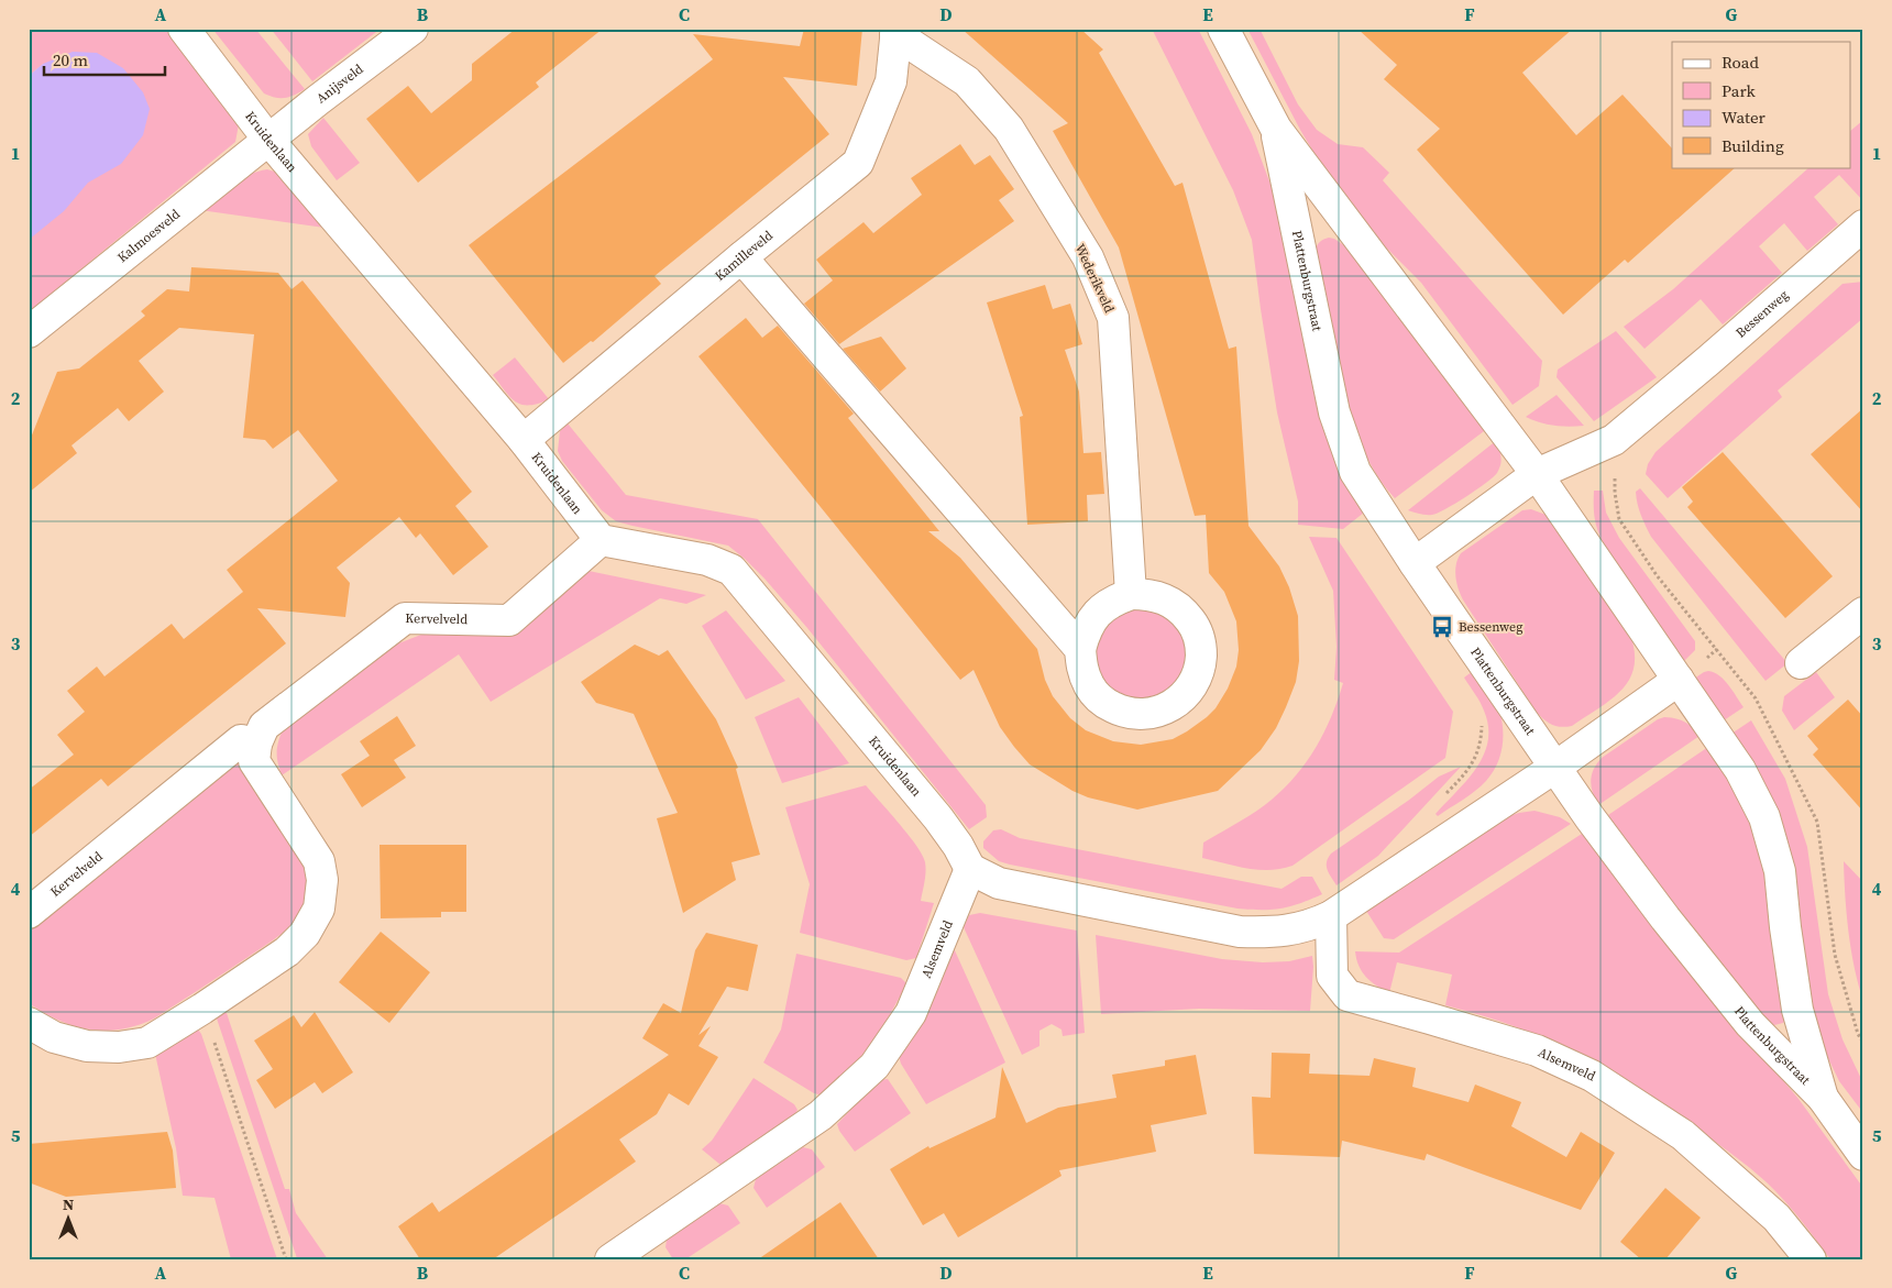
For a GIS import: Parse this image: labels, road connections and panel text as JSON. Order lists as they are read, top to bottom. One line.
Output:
{"streets":{"street":["Anijsveld","Kruidenlaan","Kalmoesveld","Kamilleveld","Wederikveld","Plattenburgstraat","Bessenweg","Kervelveld","Alsemveld"]},"crossings":[["Anijsveld","Kruidenlaan"],["Anijsveld","Kalmoesveld"],["Kruidenlaan","Kalmoesveld"],["Kruidenlaan","Kamilleveld"],["Kruidenlaan","Kervelveld"],["Kruidenlaan","Alsemveld"],["Kamilleveld","Wederikveld"],["Plattenburgstraat","Bessenweg"]],"places":{"bus stop":["Bessenweg"]},"legend":["Road","Park","Water","Building"],"scale_bar":"20 m","north":"top","grid":{"columns":["A","B","C","D","E","F","G"],"rows":["1","2","3","4","5"]}}
